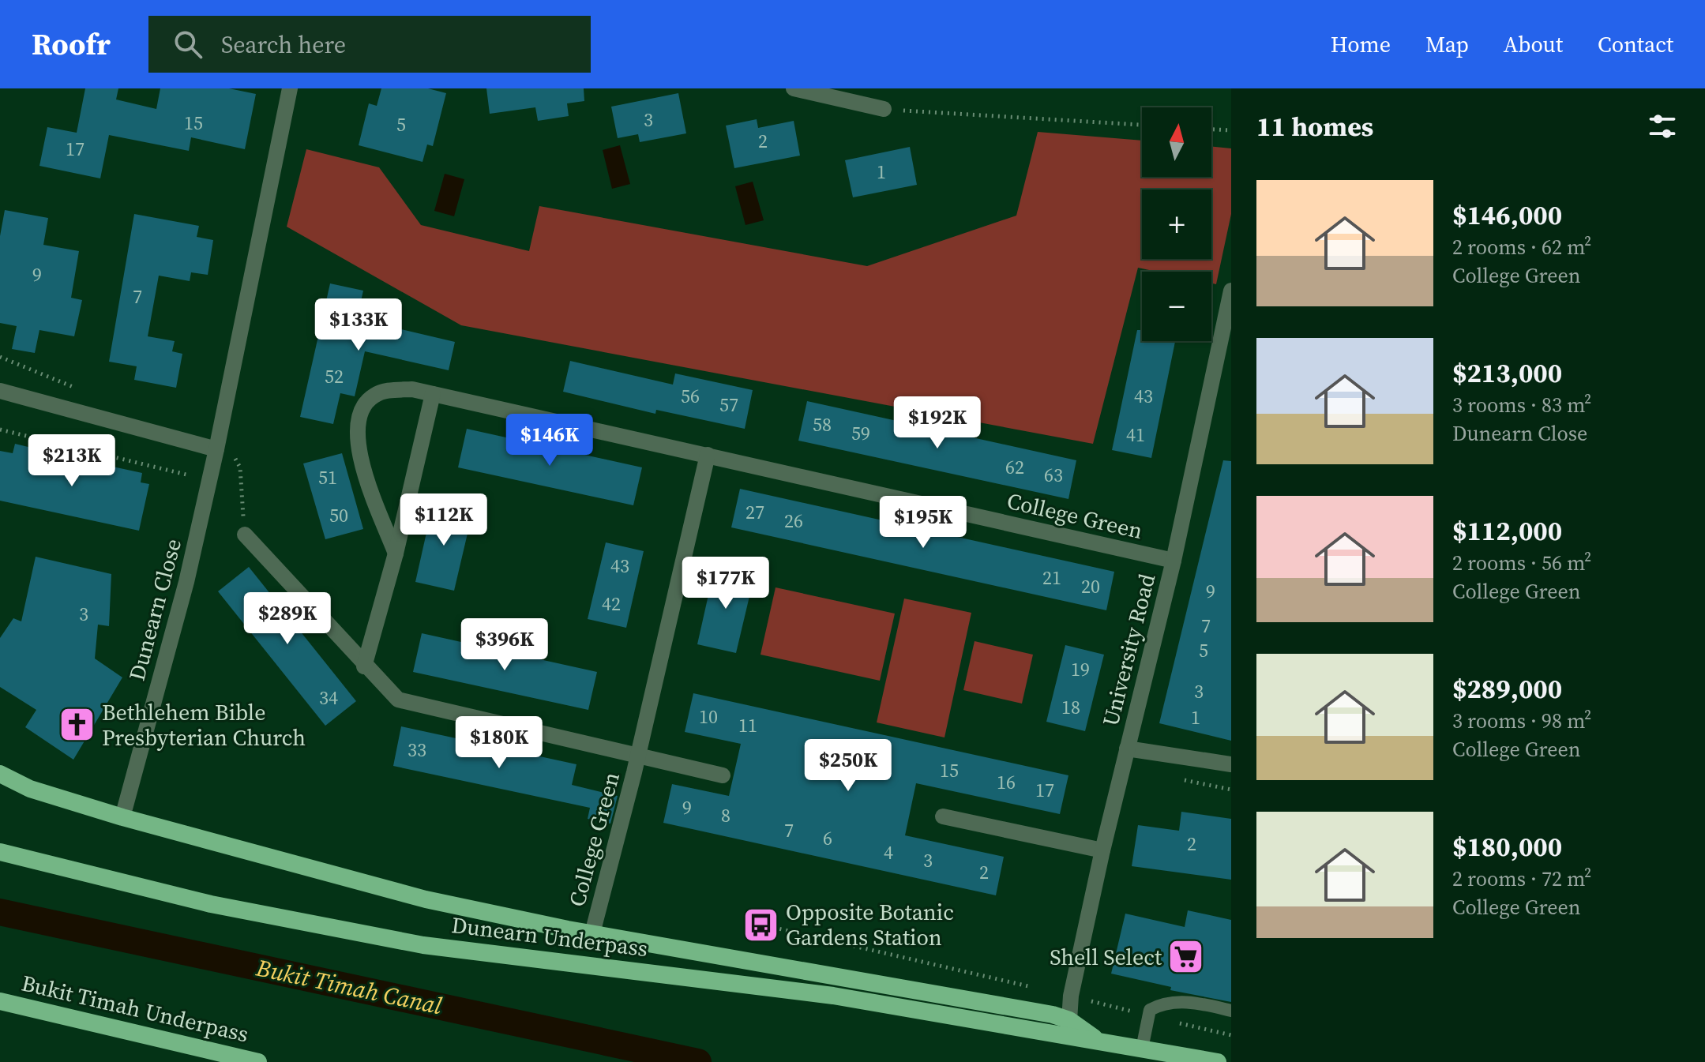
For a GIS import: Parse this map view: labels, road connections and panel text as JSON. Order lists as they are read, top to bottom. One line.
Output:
{"streets":{"highway":["Dunearn Underpass","Bukit Timah Underpass"],"street":["College Green","Dunearn Close","University Road"]},"crossings":[["College Green","University Road"]],"water":["Bukit Timah Canal"],"places":{"church":["Bethlehem Bible Presbyterian Church"],"bus stop":["Opposite Botanic Gardens Station"],"supermarket":["Shell Select"]},"house_numbers":["3","15","5","2","17","1","9","7","52","56","43","57","58","59","41","62","63","51","27","50","26","43","21","20","9","42","3","7","5","19","3","34","18","10","1","11","33","15","16","17","9","8","7","6","2","4","3","2"],"north":"top","page":{"header":"Roofr","search":"Search here","nav":["Home","Map","About","Contact"],"heading":"11 homes","map_buttons":["+","−"],"list":[{"name":"$146,000","note":"2 rooms · 62 m² · College Green"},{"name":"$213,000","note":"3 rooms · 83 m² · Dunearn Close"},{"name":"$112,000","note":"2 rooms · 56 m² · College Green"},{"name":"$289,000","note":"3 rooms · 98 m² · College Green"},{"name":"$180,000","note":"2 rooms · 72 m² · College Green"}],"price":["$133K","$192K","$146K","$213K","$112K","$195K","$177K","$289K","$396K","$180K","$250K"]}}
